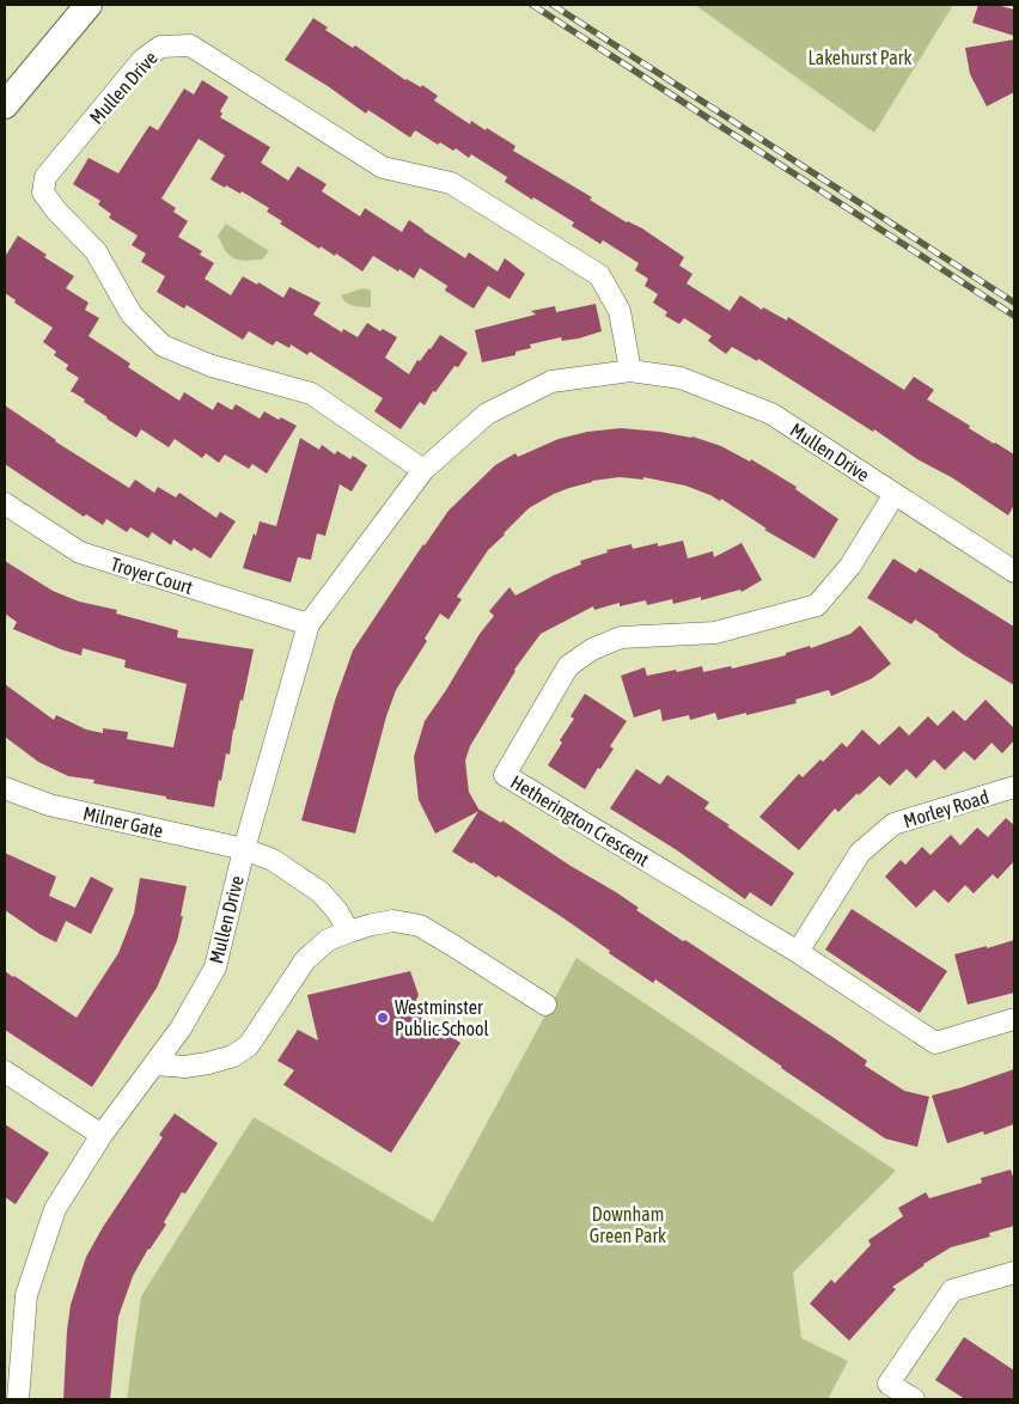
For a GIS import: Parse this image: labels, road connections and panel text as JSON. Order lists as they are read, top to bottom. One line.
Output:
{"streets":{"street":["Mullen Drive","Troyer Court","Morley Road","Hetherington Crescent","Milner Gate"]},"crossings":[["Mullen Drive","Troyer Court"],["Mullen Drive","Hetherington Crescent"],["Mullen Drive","Milner Gate"],["Morley Road","Hetherington Crescent"]],"parks":["Lakehurst Park","Downham Green Park"],"places":["Westminster Public School"]}
